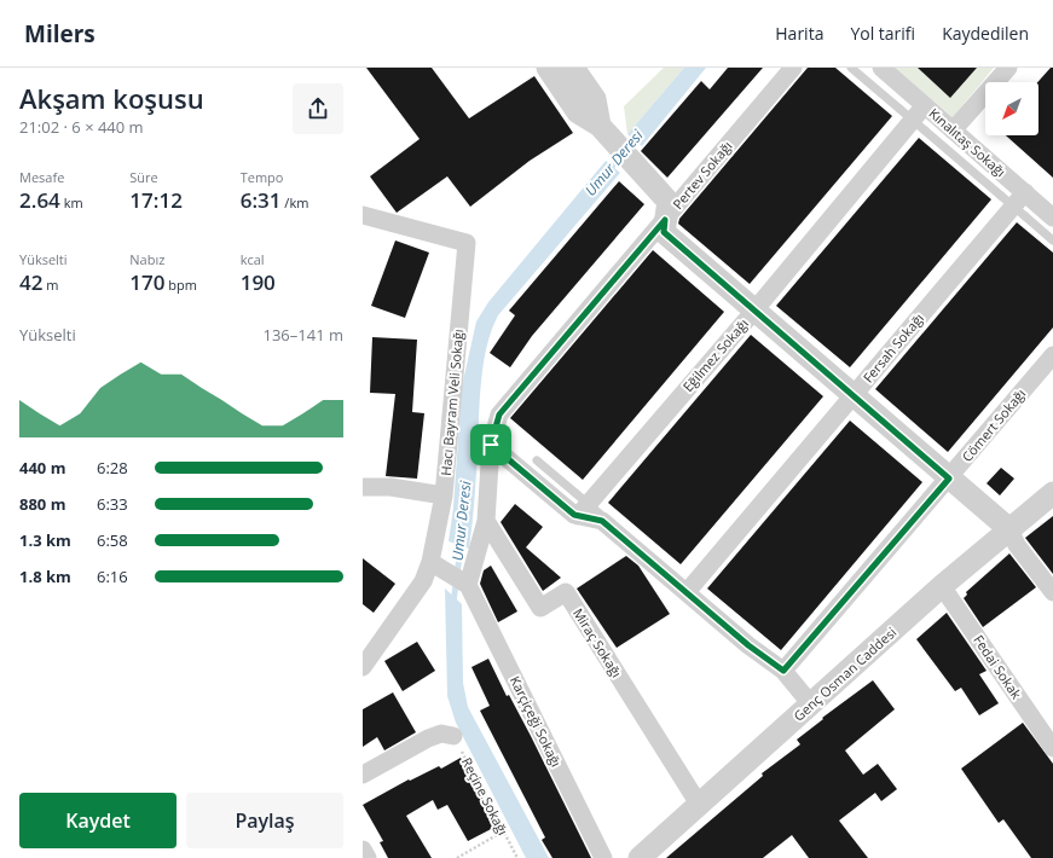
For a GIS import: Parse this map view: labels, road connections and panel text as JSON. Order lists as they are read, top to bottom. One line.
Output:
{"streets":{"street":["Kınalıtaş Sokağı","Pertev Sokağı","Fersah Sokağı","Eğilmez Sokağı","Hacı Bayram Veli Sokağı","Cömert Sokağı","Miraç Sokağı","Fedai Sokak","Genç Osman Caddesi","Karçiçeği Sokağı"],"path":["Reçine Sokağı"]},"crossings":[["Kınalıtaş Sokağı","Fersah Sokağı"],["Kınalıtaş Sokağı","Eğilmez Sokağı"],["Pertev Sokağı","Miraç Sokağı"],["Pertev Sokağı","Karçiçeği Sokağı"],["Miraç Sokağı","Genç Osman Caddesi"],["Fedai Sokak","Genç Osman Caddesi"]],"water":["Umur Deresi"],"north":"bottom left","page":{"header":"Milers","nav":["Harita","Yol tarifi","Kaydedilen"],"heading":["Akşam koşusu","21:02 · 6 × 440 m"],"stats":[["Mesafe","2.64 km"],["Süre","17:12"],["Tempo","6:31 /km"],["Yükselti","42 m"],["Nabız","170 bpm"],["kcal","190"]],"chart":["Yükselti","136–141 m"],"list":[{"name":"440 m","note":"6:28"},{"name":"880 m","note":"6:33"},{"name":"1.3 km","note":"6:58"},{"name":"1.8 km","note":"6:16"}],"buttons":["Kaydet","Paylaş"]}}
